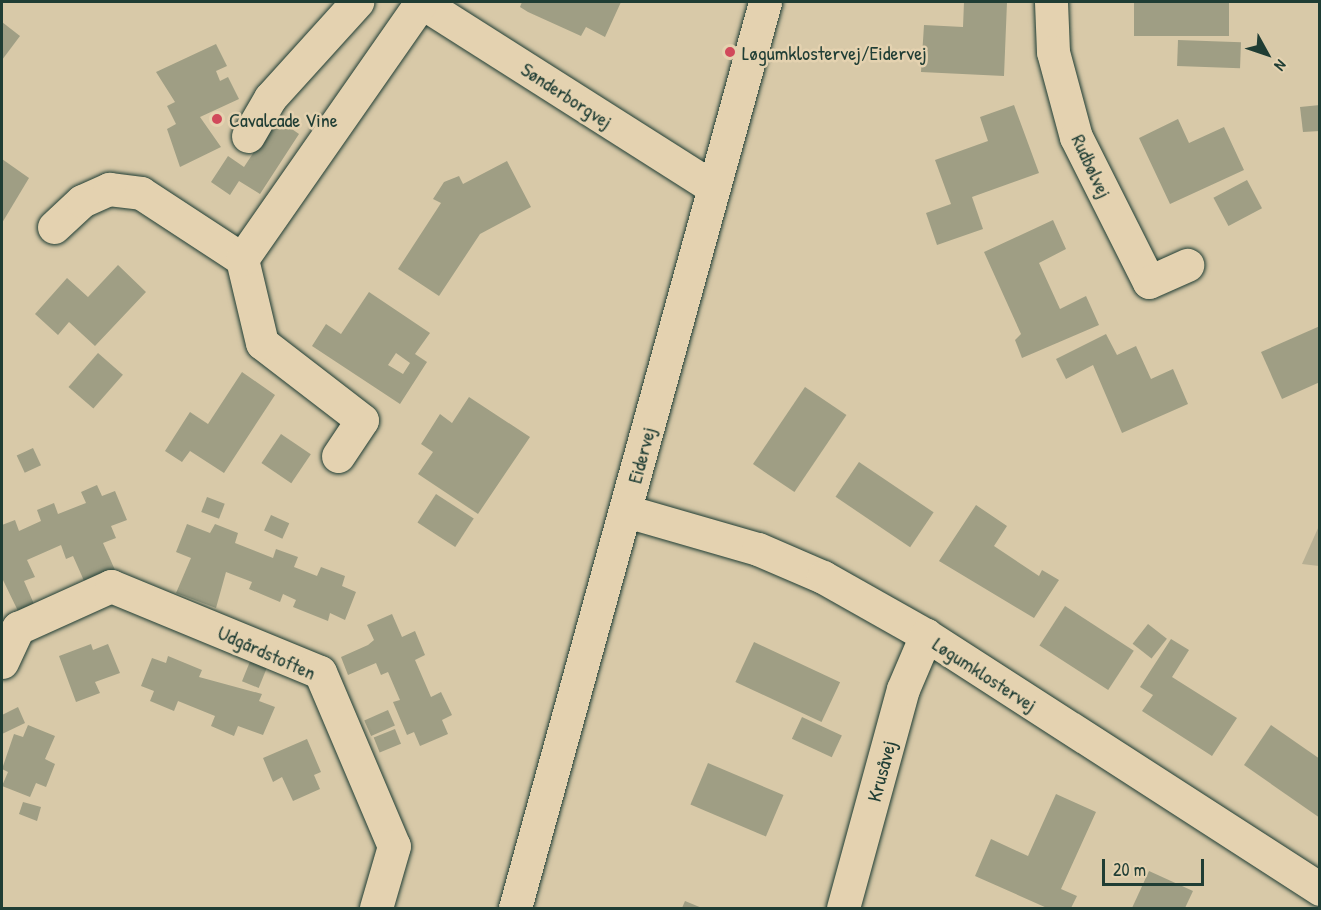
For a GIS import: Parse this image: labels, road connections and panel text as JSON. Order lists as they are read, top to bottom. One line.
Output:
{"streets":{"street":["Sønderborgvej","Rudbølvej","Eidervej","Udgårdstoften","Løgumklostervej","Krusåvej"]},"crossings":[["Sønderborgvej","Eidervej"],["Eidervej","Løgumklostervej"],["Løgumklostervej","Krusåvej"]],"places":["Løgumklostervej/Eidervej","Cavalcade Vine"],"scale_bar":"20 m","north":"bottom right"}
